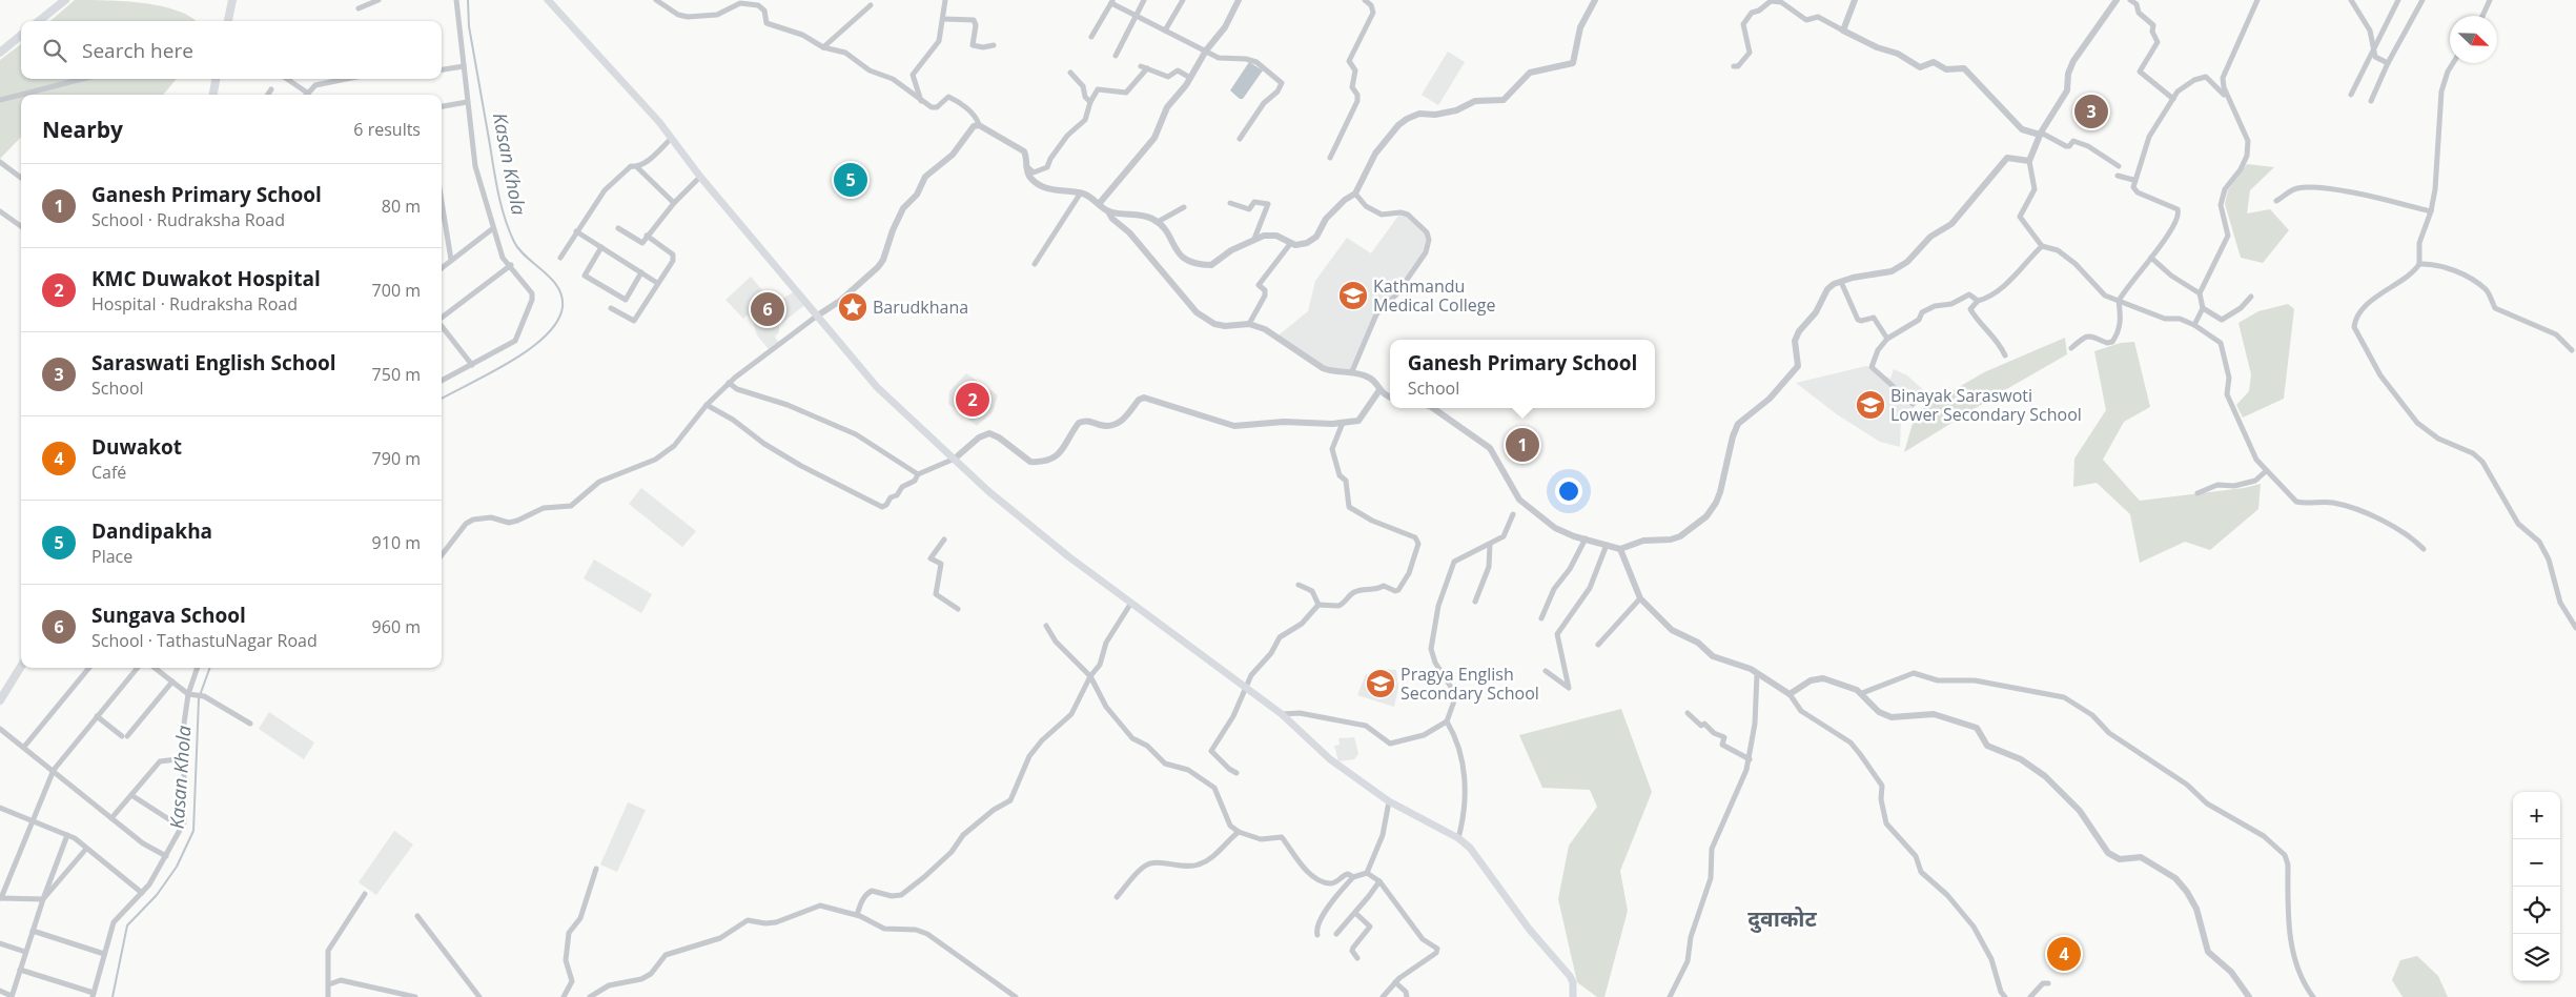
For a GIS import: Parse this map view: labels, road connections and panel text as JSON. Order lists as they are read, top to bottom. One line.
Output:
{"districts":["दुवाकोट"],"water":["Kasan Khola"],"places":{"school or university":["Kathmandu Medical College","Binayak Saraswoti Lower Secondary School","Pragya English Secondary School"],"place":["Barudkhana"]},"north":"bottom right","page":{"search":"Search here","pins":["3","5","6","2","1","4"],"heading":["Nearby","6 results"],"list":[{"mark":"1","name":"Ganesh Primary School","note":"School · Rudraksha Road","value":"80 m"},{"mark":"2","name":"KMC Duwakot Hospital","note":"Hospital · Rudraksha Road","value":"700 m"},{"mark":"3","name":"Saraswati English School","note":"School","value":"750 m"},{"mark":"4","name":"Duwakot","note":"Café","value":"790 m"},{"mark":"5","name":"Dandipakha","note":"Place","value":"910 m"},{"mark":"6","name":"Sungava School","note":"School · TathastuNagar Road","value":"960 m"}],"popup":["Ganesh Primary School","School"],"map_buttons":["+","−"]}}
